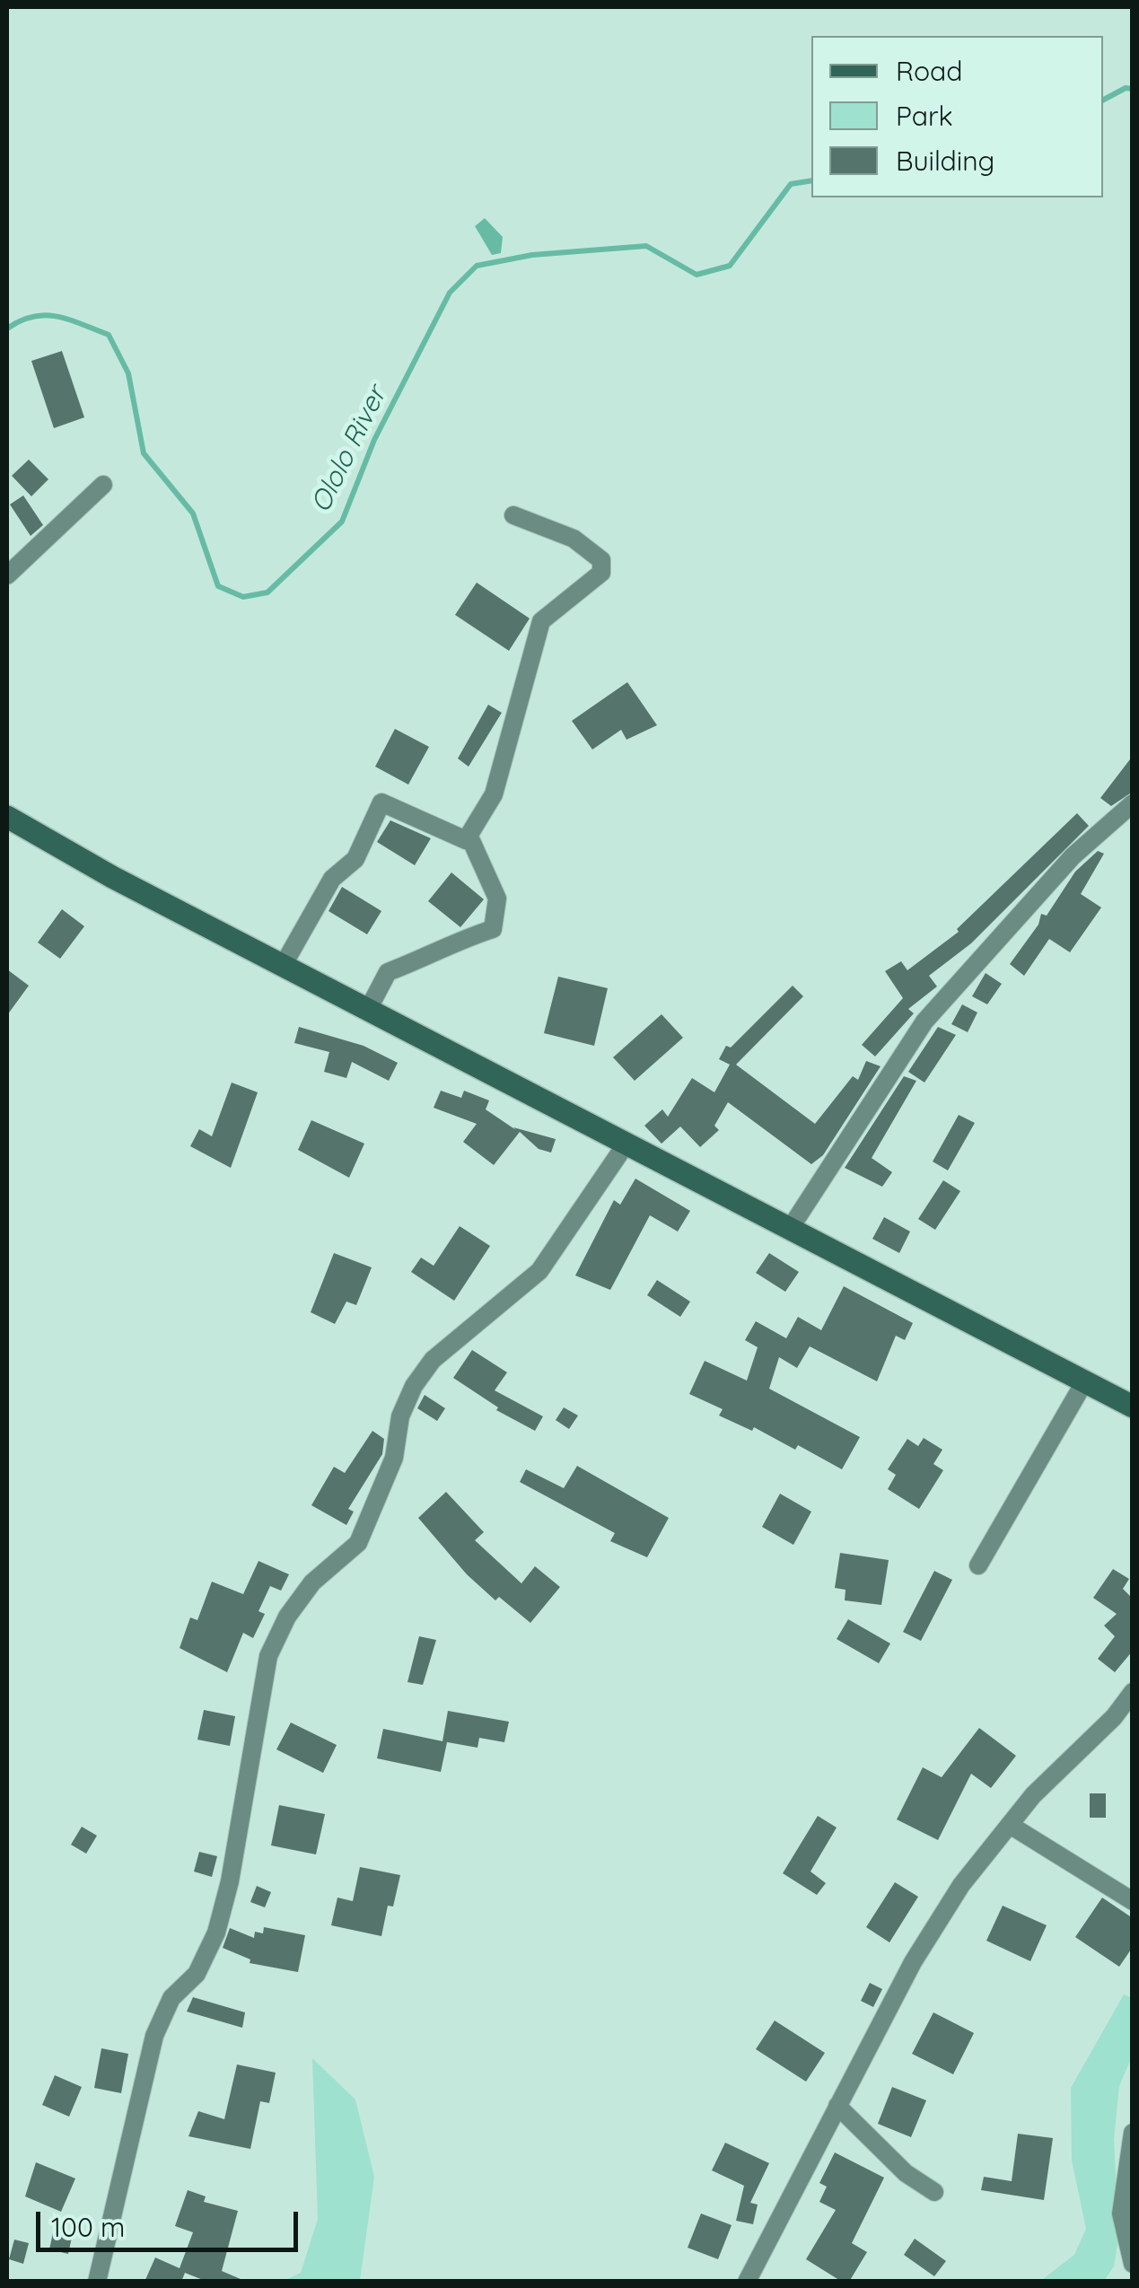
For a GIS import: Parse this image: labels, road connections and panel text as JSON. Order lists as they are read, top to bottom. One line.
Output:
{"water":["Ololo River"],"legend":["Road","Park","Building"],"scale_bar":"100 m"}
